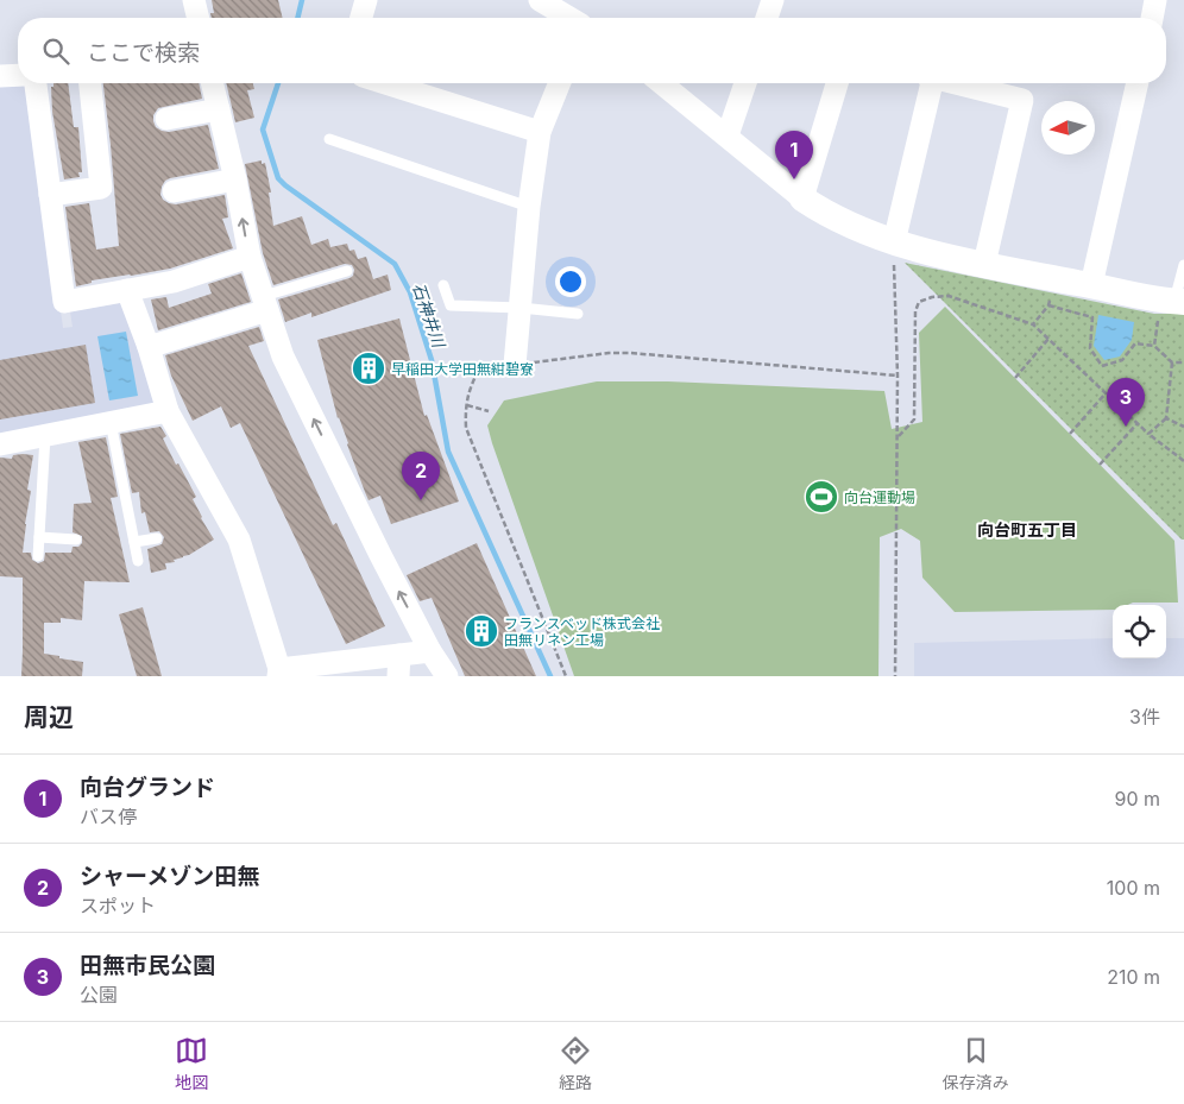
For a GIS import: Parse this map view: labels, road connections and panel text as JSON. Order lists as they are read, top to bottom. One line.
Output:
{"districts":["向台町五丁目"],"water":["石神井川"],"places":{"building":["早稲田大学田無紺碧寮","フランスベッド株式会社 田無リネン工場"],"sports":["向台運動場"]},"north":"left","page":{"search":"ここで検索","pins":["1","3","2"],"heading":["周辺","3件"],"list":[{"mark":"1","name":"向台グランド","note":"バス停","value":"90 m"},{"mark":"2","name":"シャーメゾン田無","note":"スポット","value":"100 m"},{"mark":"3","name":"田無市民公園","note":"公園","value":"210 m"}],"nav":["地図","経路","保存済み"]}}
